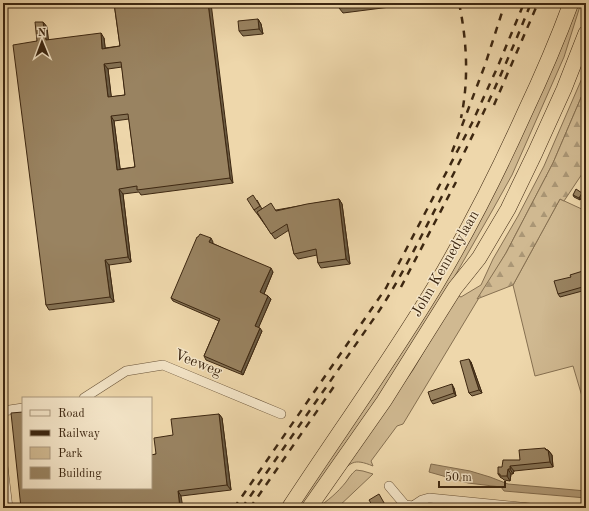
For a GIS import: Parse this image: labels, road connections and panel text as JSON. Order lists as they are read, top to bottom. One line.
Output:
{"streets":{"highway":["John Kennedylaan"],"street":["Veeweg"]},"legend":["Road","Railway","Park","Building"],"scale_bar":"50 m","north":"top"}
